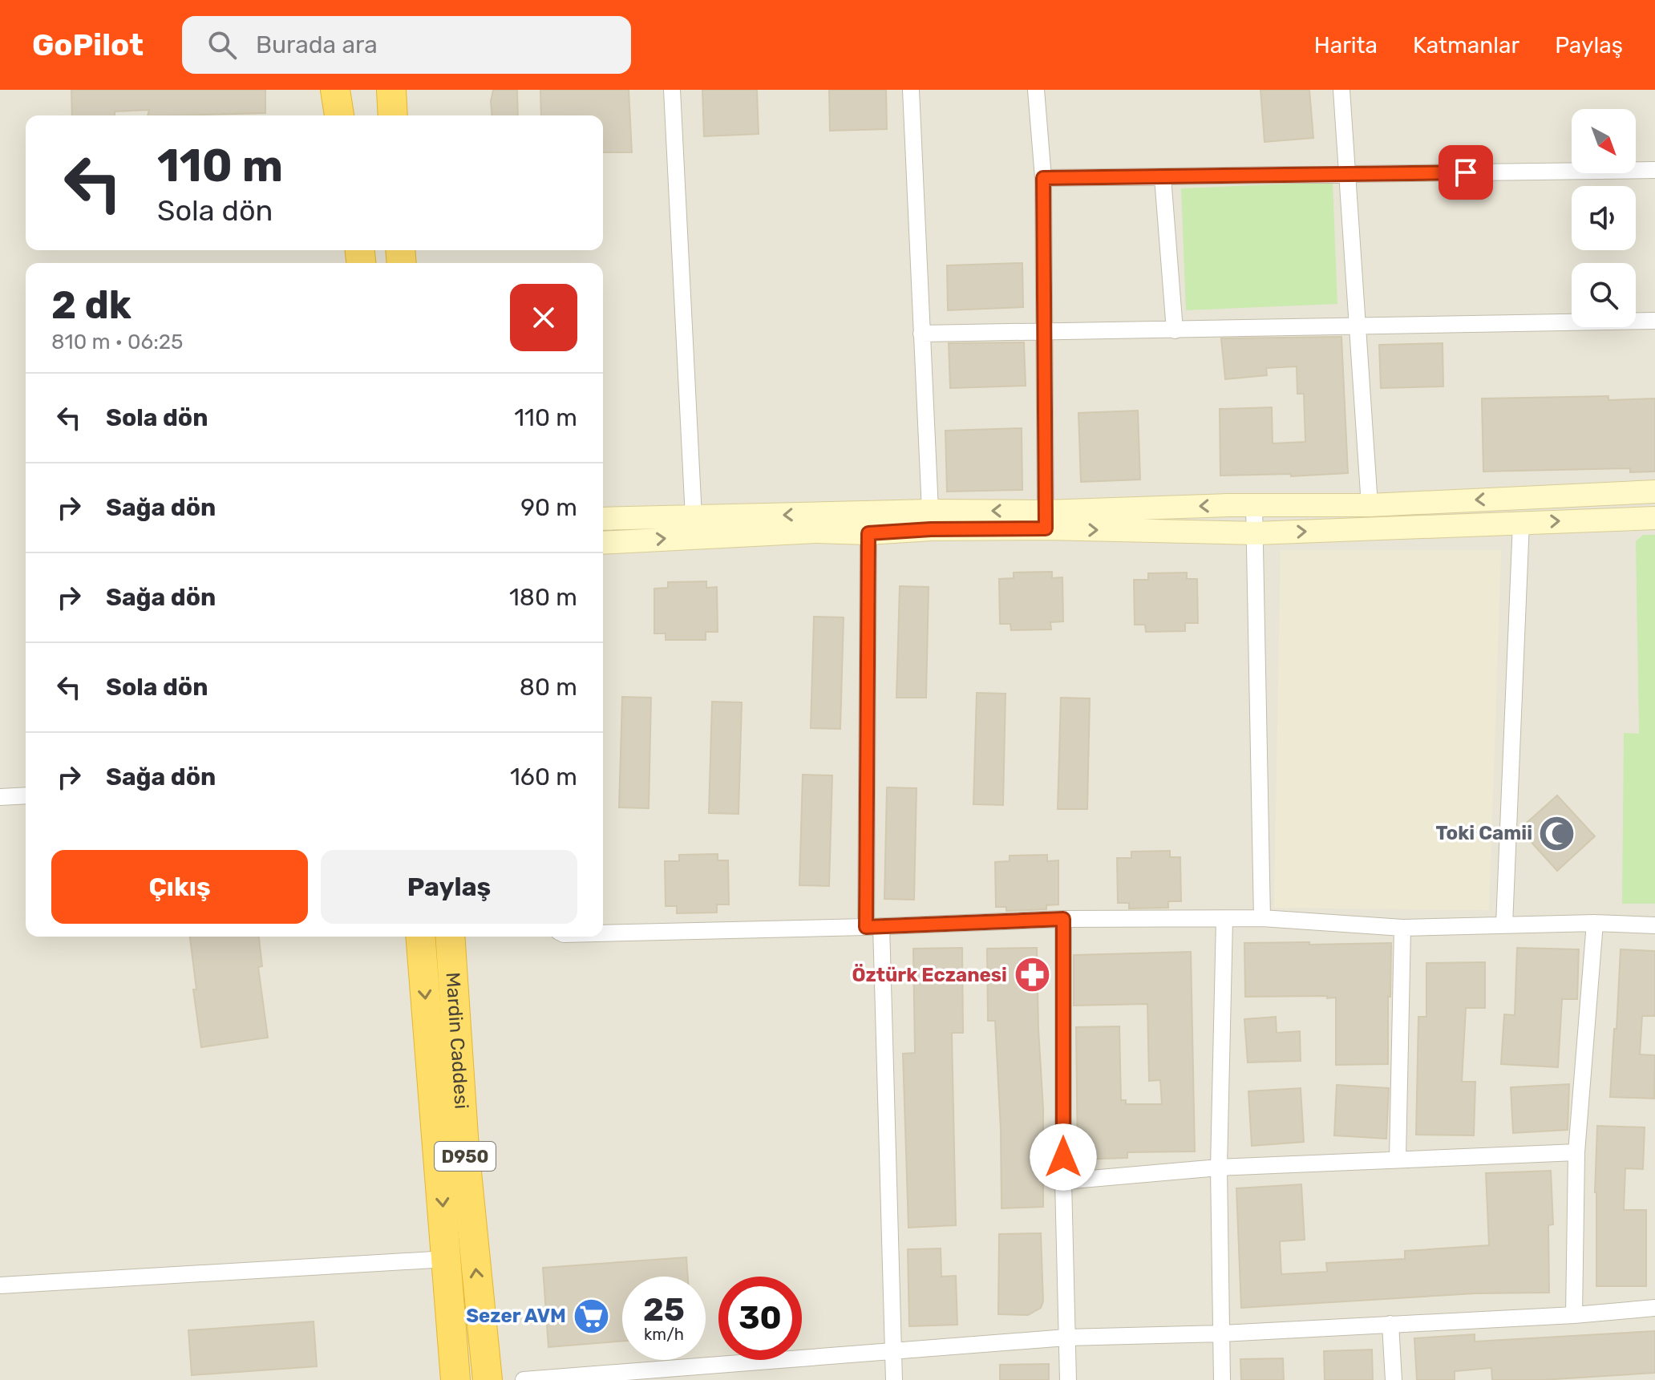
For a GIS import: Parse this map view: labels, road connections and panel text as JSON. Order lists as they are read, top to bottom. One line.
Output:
{"streets":{"highway":["Mardin Caddesi","D950"]},"places":{"mosque":["Toki Camii"],"pharmacy":["Öztürk Eczanesi"],"supermarket":["Sezer AVM"]},"north":"bottom right","page":{"header":"GoPilot","search":"Burada ara","nav":["Harita","Katmanlar","Paylaş"],"turn":["110 m","Sola dön"],"heading":["2 dk","810 m · 06:25"],"list":[{"name":"Sola dön","value":"110 m"},{"name":"Sağa dön","value":"90 m"},{"name":"Sağa dön","value":"180 m"},{"name":"Sola dön","value":"80 m"},{"name":"Sağa dön","value":"160 m"}],"buttons":["Çıkış","Paylaş"],"speed":"25 km/h","limit":"30"}}
